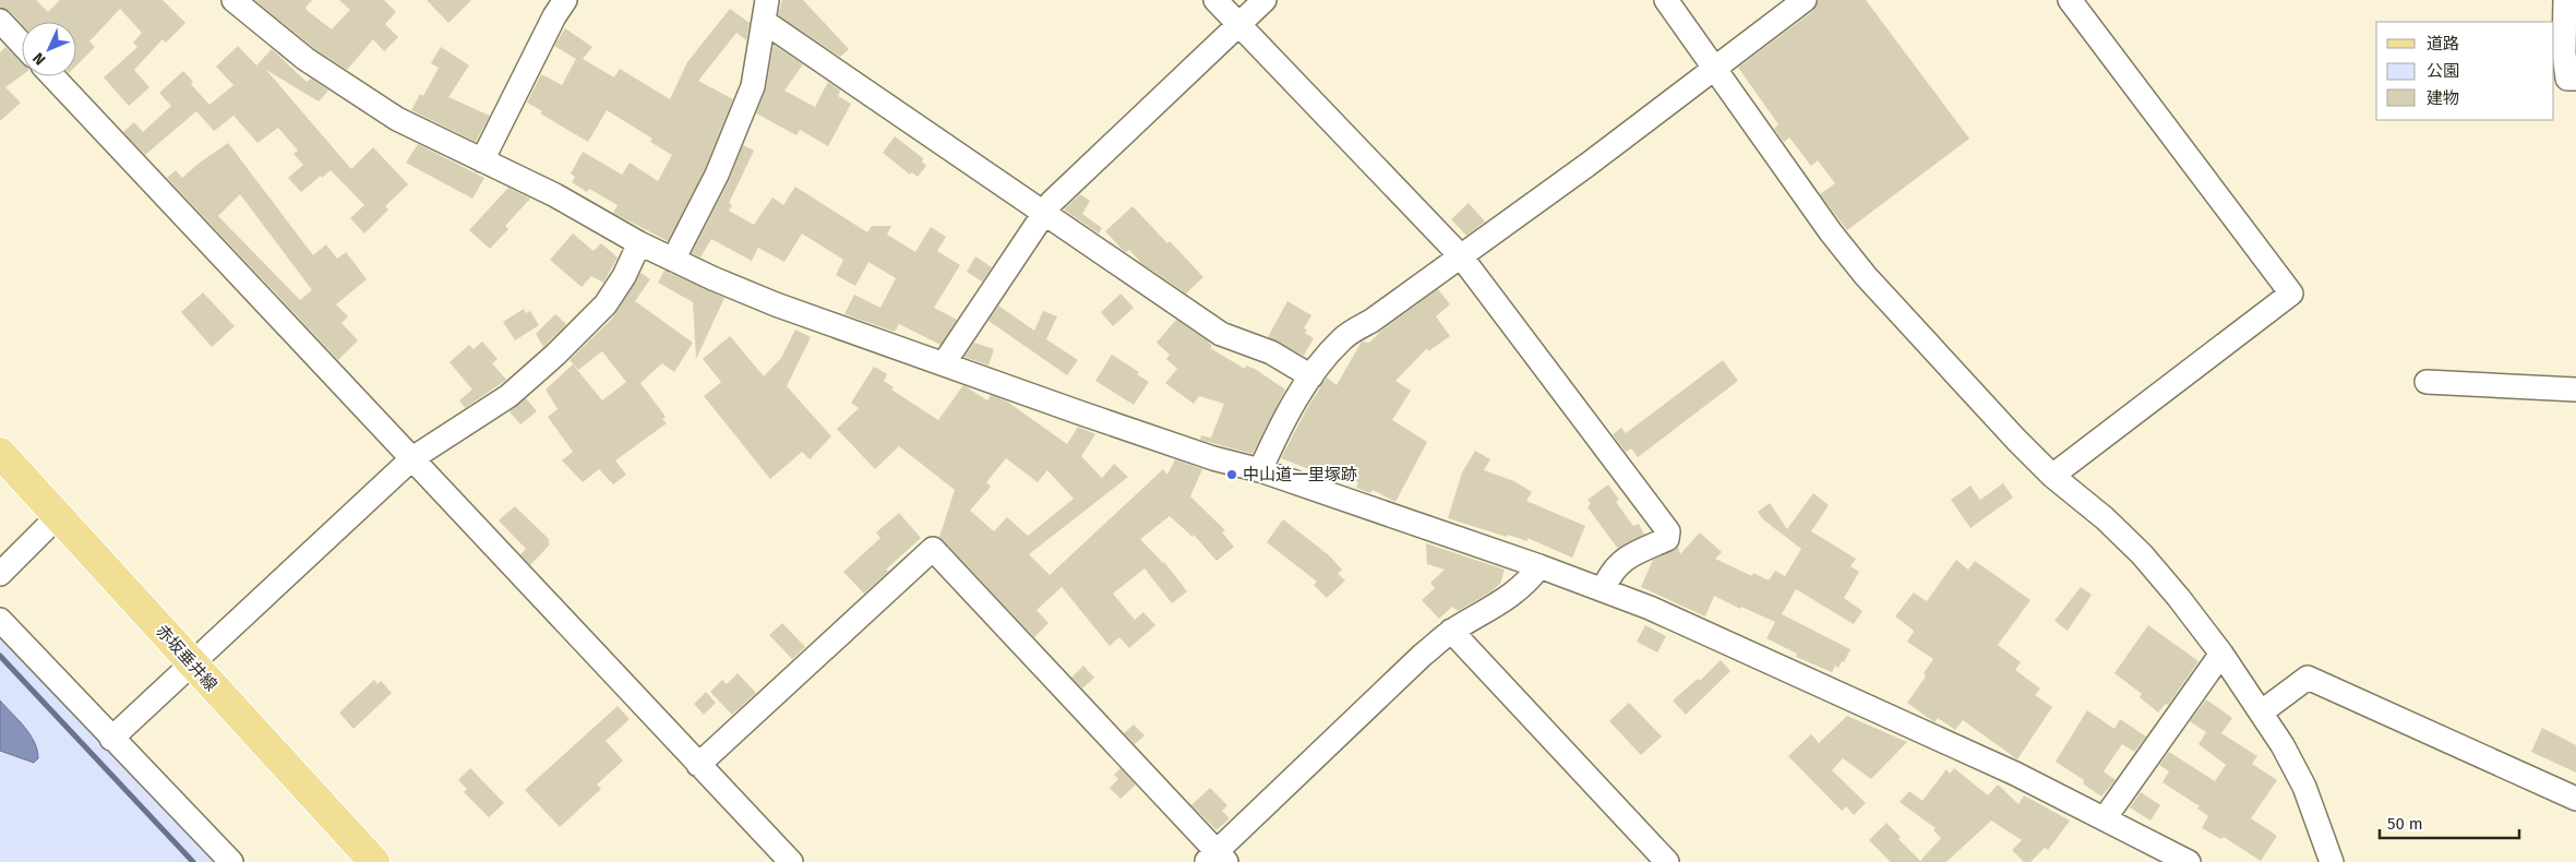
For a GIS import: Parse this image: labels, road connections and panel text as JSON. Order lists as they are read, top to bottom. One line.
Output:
{"streets":{"main road":["赤坂垂井線"]},"places":["中山道一里塚跡"],"legend":["道路","公園","建物"],"scale_bar":"50 m","north":"bottom left"}
